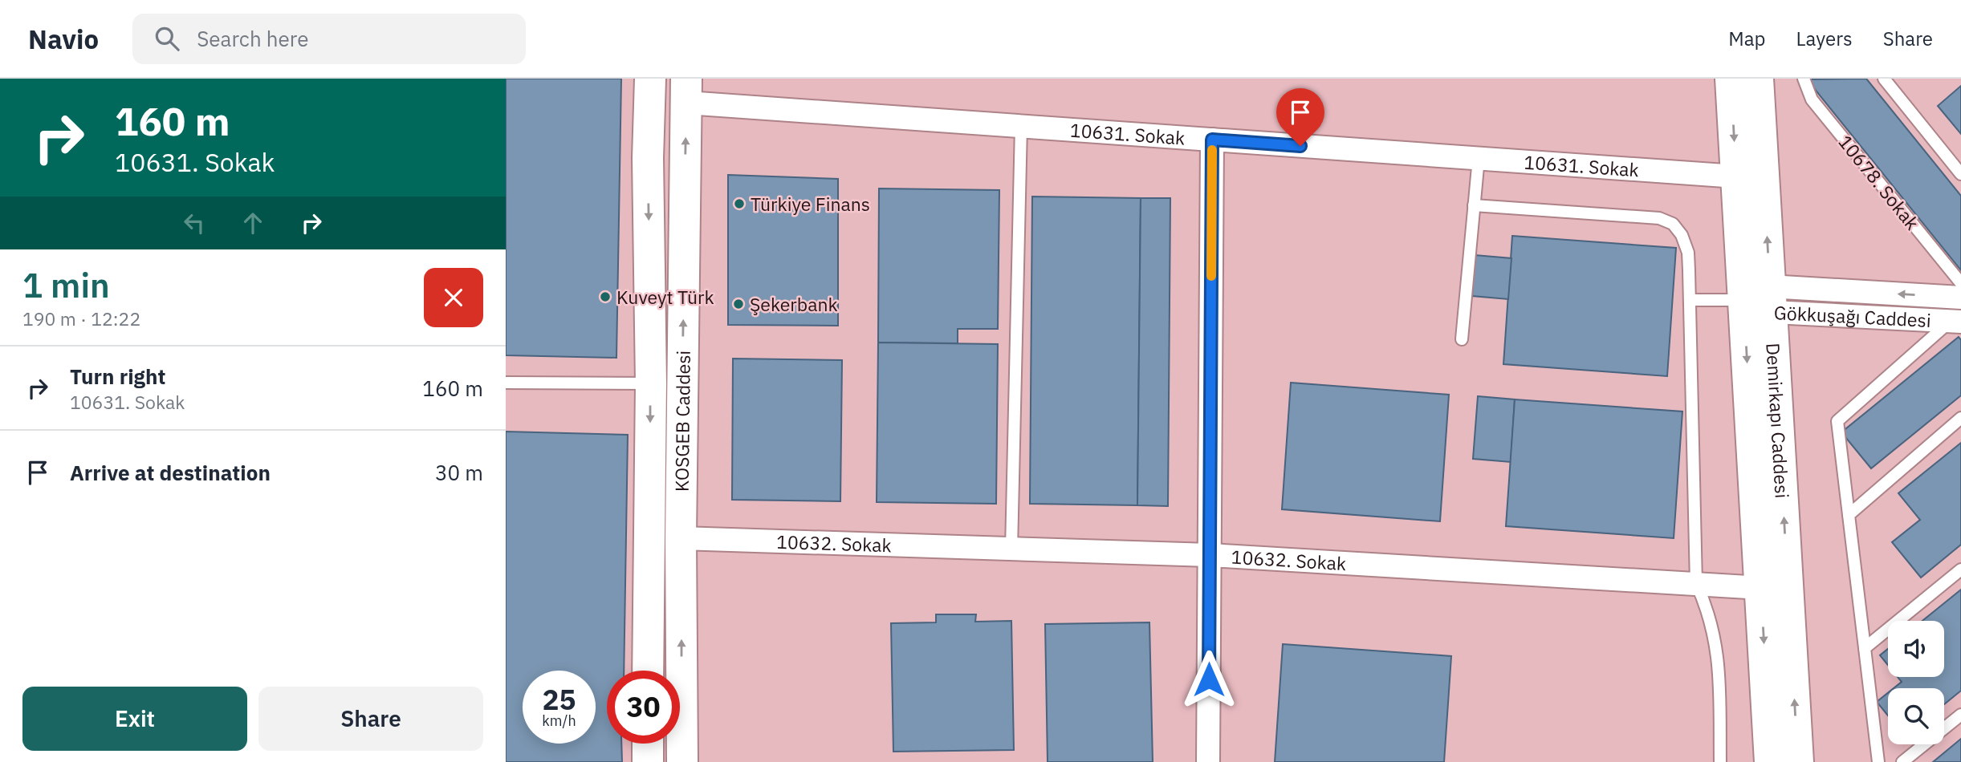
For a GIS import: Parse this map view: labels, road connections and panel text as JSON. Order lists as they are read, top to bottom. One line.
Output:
{"streets":{"street":["10631. Sokak","Gökkuşağı Caddesi","KOSGEB Caddesi","Demirkapı Caddesi","10632. Sokak"],"lane":["10678. Sokak"]},"crossings":[["10631. Sokak","KOSGEB Caddesi"],["10631. Sokak","Demirkapı Caddesi"],["Gökkuşağı Caddesi","Demirkapı Caddesi"],["KOSGEB Caddesi","10632. Sokak"],["Demirkapı Caddesi","10632. Sokak"]],"places":["Türkiye Finans","Kuveyt Türk","Şekerbank"],"page":{"header":"Navio","search":"Search here","nav":["Map","Layers","Share"],"turn":["160 m","10631. Sokak"],"heading":["1 min","190 m · 12:22"],"list":[{"name":"Turn right","note":"10631. Sokak","value":"160 m"},{"name":"Arrive at destination","value":"30 m"}],"speed":"25 km/h","limit":"30","buttons":["Exit","Share"]}}
